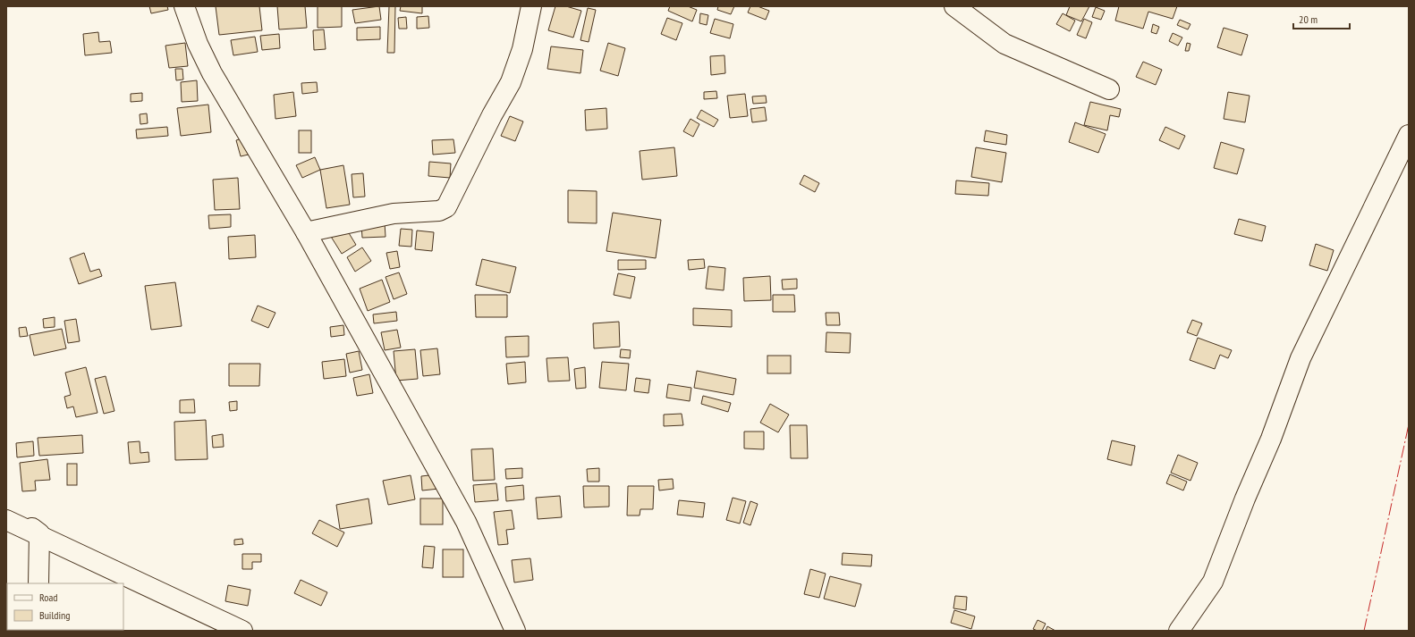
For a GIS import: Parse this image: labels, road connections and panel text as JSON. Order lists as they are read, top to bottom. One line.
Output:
{"legend":["Road","Building"],"scale_bar":"20 m"}
